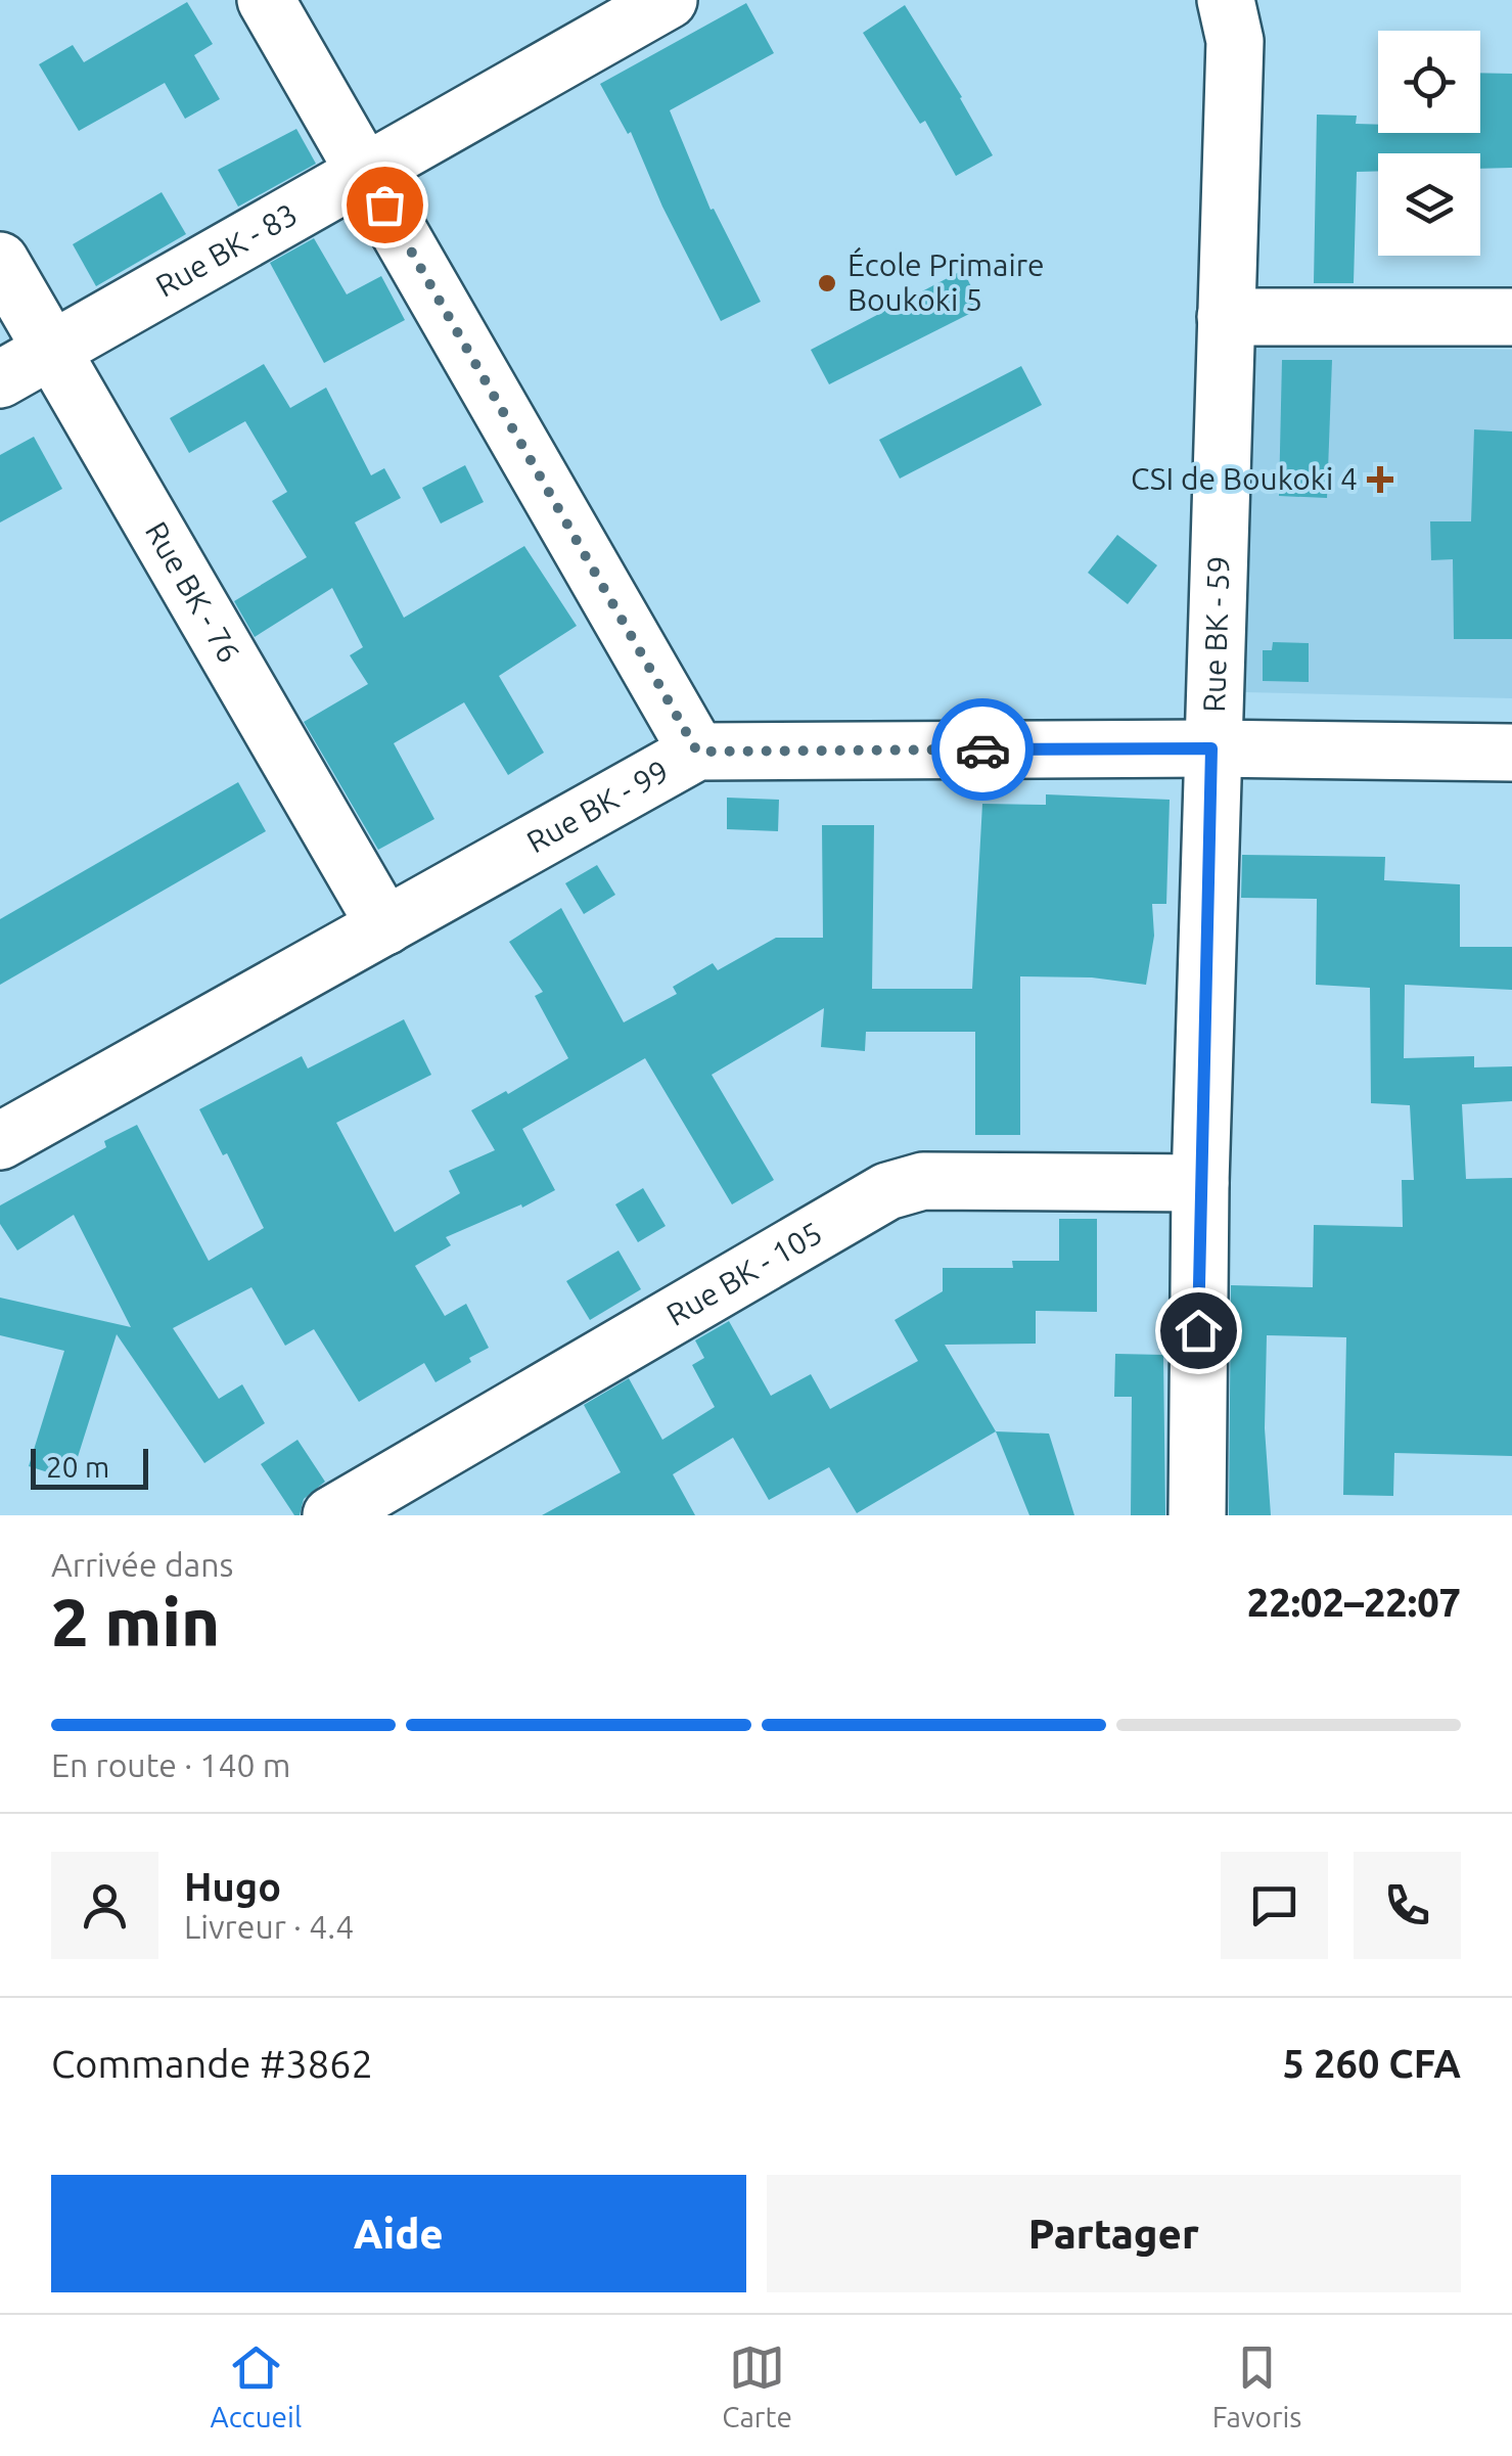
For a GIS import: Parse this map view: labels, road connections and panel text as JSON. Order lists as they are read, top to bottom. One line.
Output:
{"streets":{"street":["Rue BK - 83","Rue BK - 76","Rue BK - 59","Rue BK - 99","Rue BK - 105"]},"crossings":[["Rue BK - 83","Rue BK - 76"],["Rue BK - 76","Rue BK - 99"],["Rue BK - 59","Rue BK - 99"],["Rue BK - 59","Rue BK - 105"]],"places":{"other":["École Primaire Boukoki 5"],"health":["CSI de Boukoki 4"]},"scale_bar":"20 m","page":{"scale":"20 m","heading":["2 min","Arrivée dans","22:02–22:07"],"panel":["Hugo","Livreur · 4.4","Commande #3862","5 260 CFA"],"bar":"En route · 140 m","buttons":["Aide","Partager"],"tabs":["Accueil","Carte","Favoris"]}}
